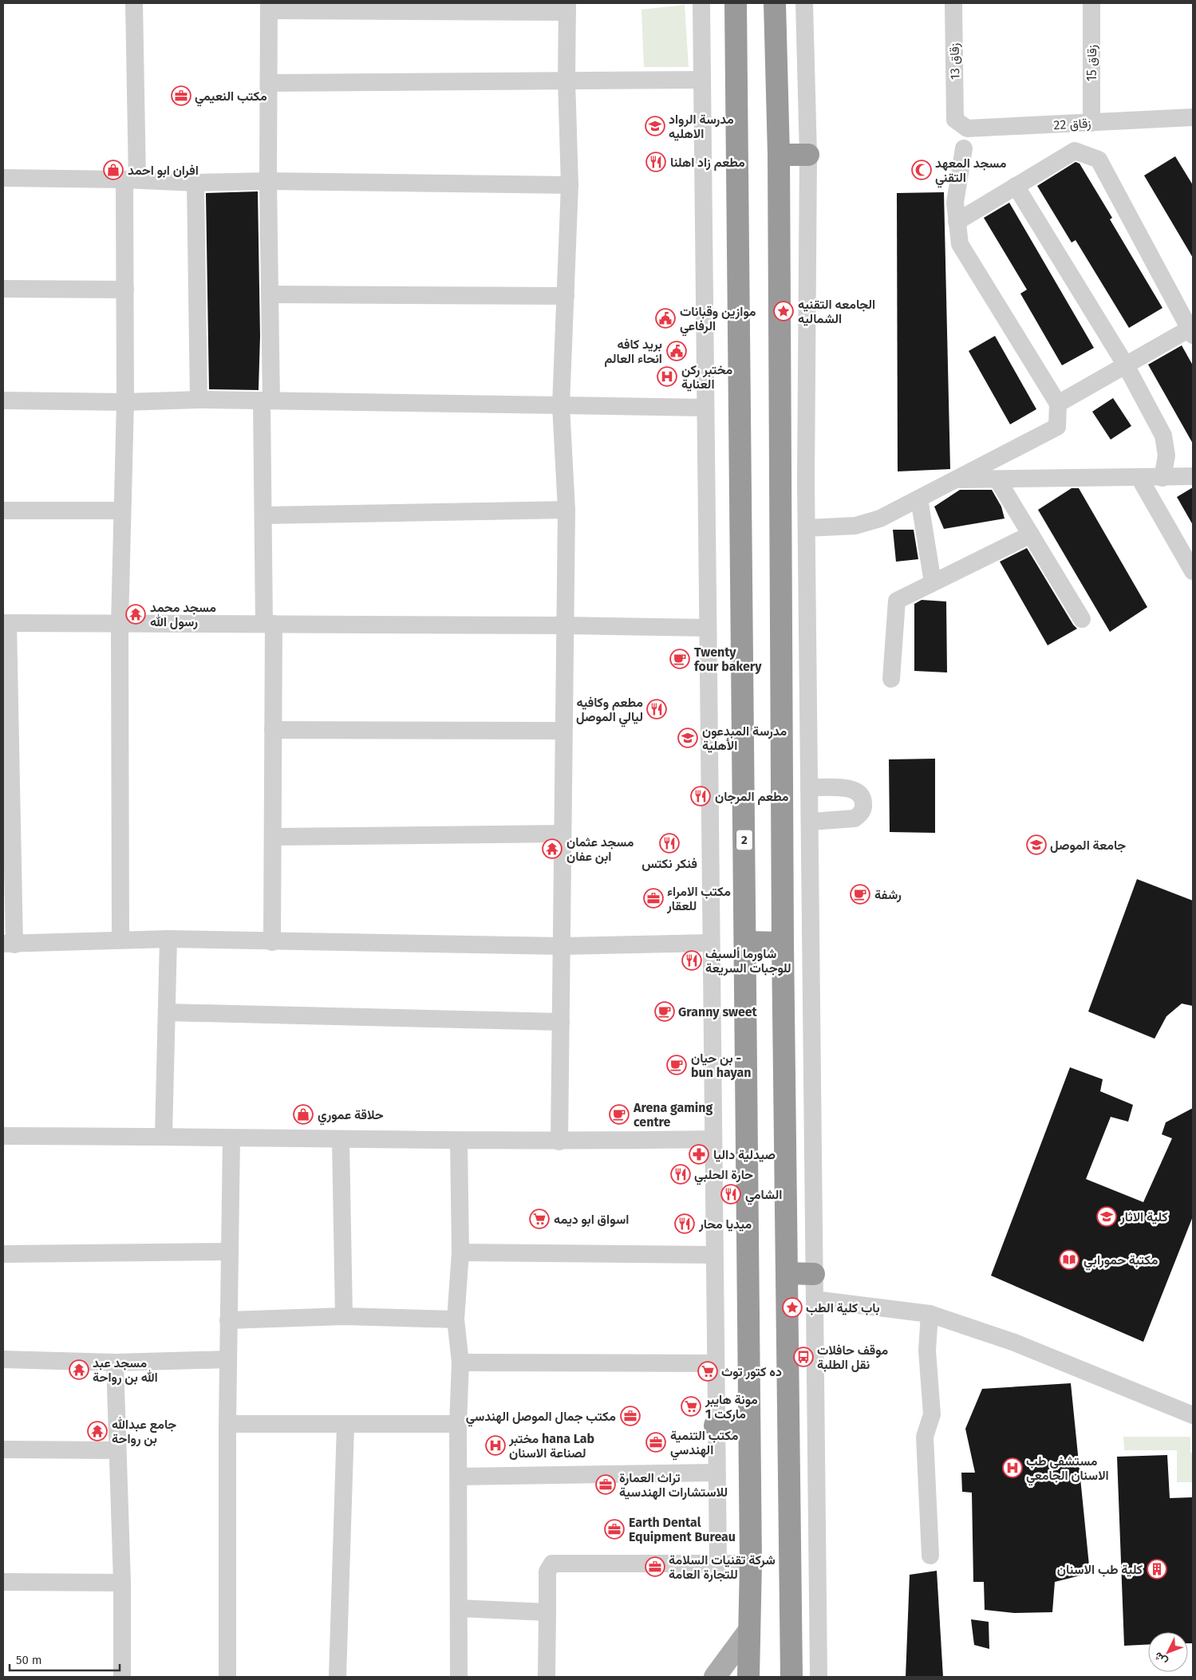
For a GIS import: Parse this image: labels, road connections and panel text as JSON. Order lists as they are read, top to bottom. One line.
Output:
{"streets":{"highway":["2"],"street":["زقاق 13","زقاق 15","زقاق 22"]},"crossings":[["زقاق 13","زقاق 22"],["زقاق 15","زقاق 22"]],"places":{"office":["مكتب النعيمي","مكتب الامراء للعقار","مكتب جمال الموصل الهندسي","مكتب التنمية الهندسي","تراث العمارة للاستشارات الهندسية","Earth Dental Equipment Bureau","شركة تقنيات السلامة للتجارة العامة"],"school or university":["مدرسة الرواد الاهليه","مدرسة المبدعون الأهلية","جامعة الموصل","كلية الاثار"],"restaurant":["مطعم زاد اهلنا","مطعم وكافيه ليالي الموصل","مطعم المرجان","فنكر نكتس","شاورما ألسيف للوجبات السريعة","حارة الحلبي","الشامي","ميديا محار"],"shop":["افران ابو احمد","حلاقة عموري"],"mosque":["مسجد المعهد التقني"],"place":["الجامعه التقنيه الشماليه","باب كلية الطب"],"public building":["موازين وقبانات الرفاعي","بريد كافه انحاء العالم"],"hospital":["مختبر ركن العناية","مختبر hana Lab لصناعة الاسنان","مستشفى طب الاسنان الجامعي"],"temple":["مسجد محمد رسول الله","مسجد عثمان ابن عفان","مسجد عبد الله بن رواحة","جامع عبدالله بن رواحة"],"cafe":["Twenty four bakery","رشفة","Granny sweet","بن حيان - bun hayan","Arena gaming centre"],"pharmacy":["صيدلية داليا"],"supermarket":["اسواق ابو ديمه","ده كتور توث","مونة هايبر ماركت 1"],"library":["مكتبة حمورابي"],"bus stop":["موقف حافلات نقل الطلبة"],"building":["كلية طب الاسنان"]},"scale_bar":"50 m","north":"bottom left"}
